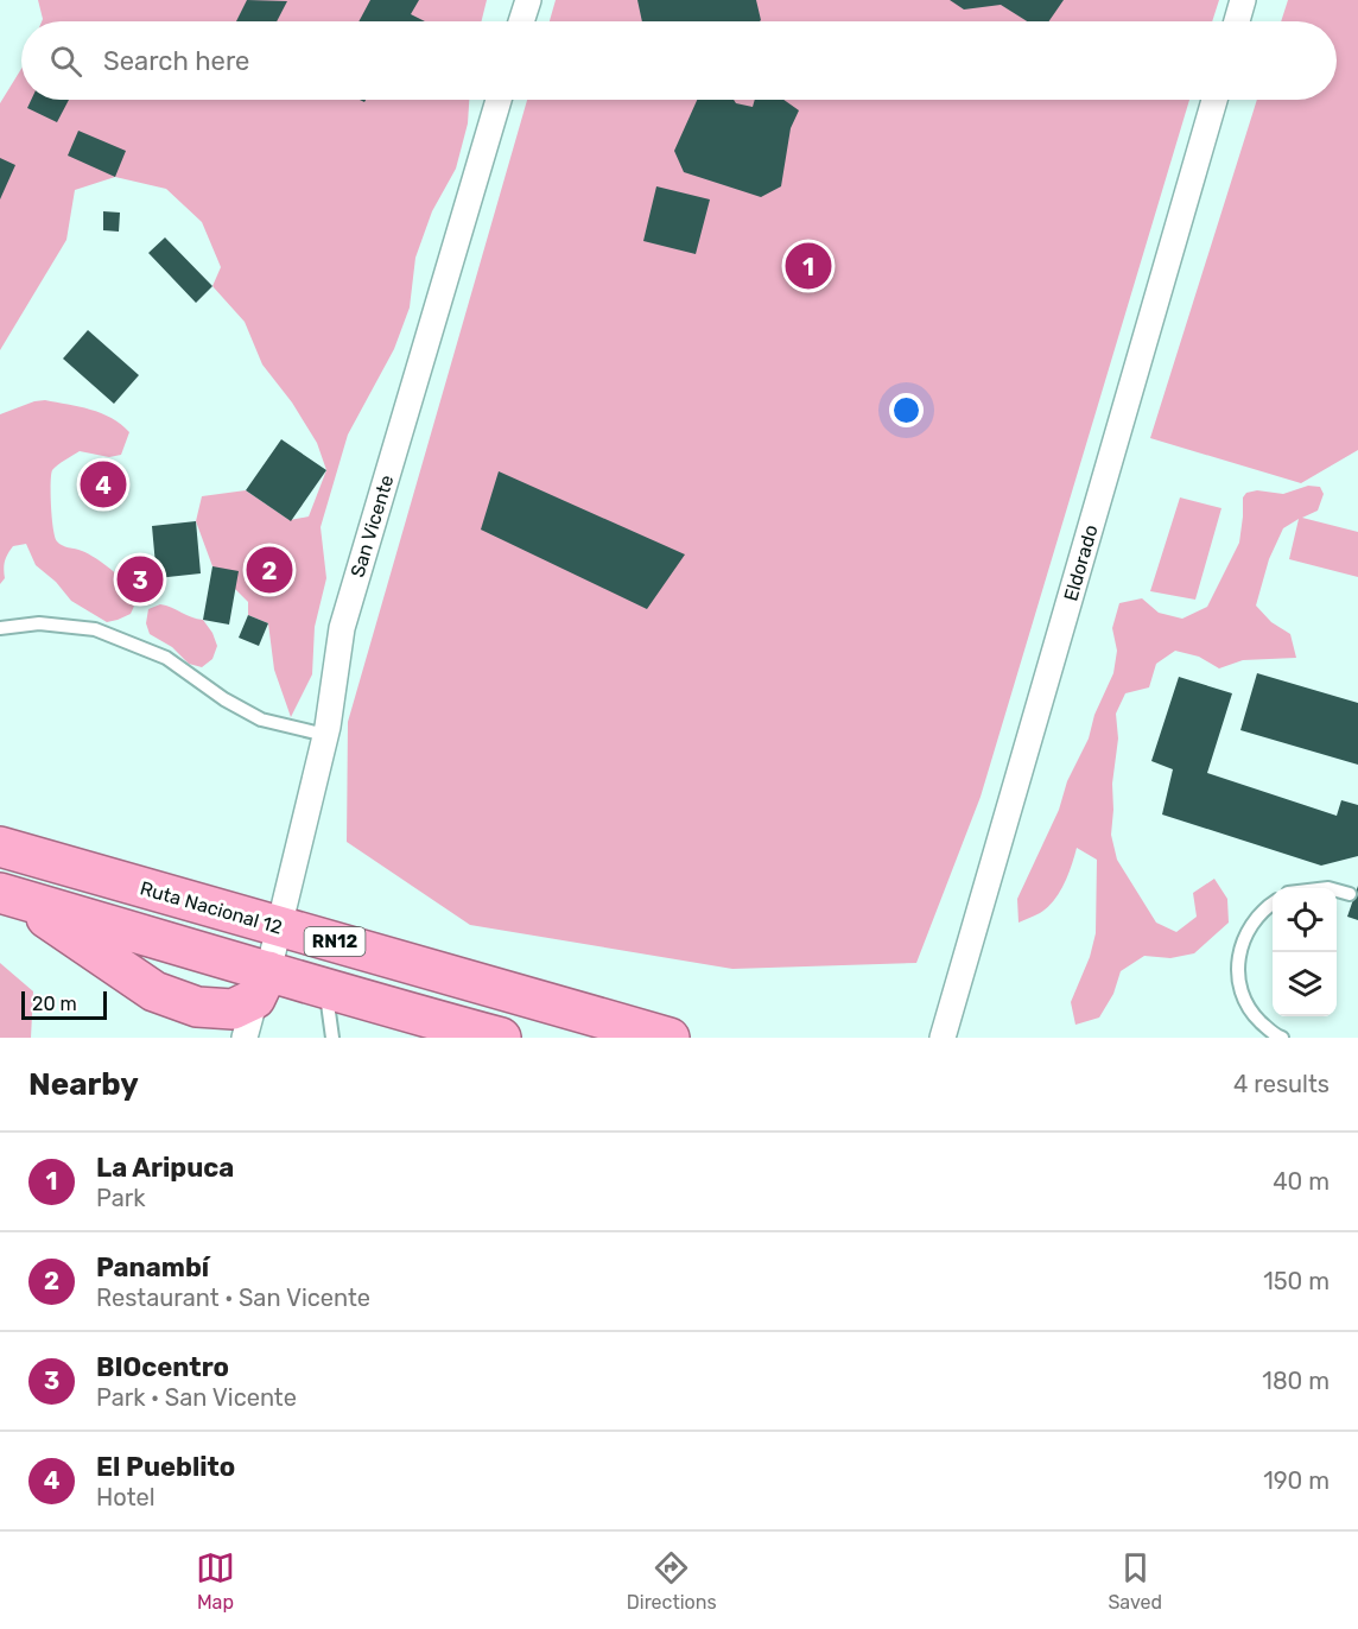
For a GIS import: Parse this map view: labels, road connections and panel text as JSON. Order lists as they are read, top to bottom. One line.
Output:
{"streets":{"highway":["Ruta Nacional 12","RN12"],"street":["San Vicente","Eldorado"]},"crossings":[["San Vicente","Ruta Nacional 12"],["San Vicente","RN12"]],"scale_bar":"20 m","page":{"search":"Search here","pins":["1","4","2","3"],"scale":"20 m","heading":["Nearby","4 results"],"list":[{"mark":"1","name":"La Aripuca","note":"Park","value":"40 m"},{"mark":"2","name":"Panambí","note":"Restaurant · San Vicente","value":"150 m"},{"mark":"3","name":"BIOcentro","note":"Park · San Vicente","value":"180 m"},{"mark":"4","name":"El Pueblito","note":"Hotel","value":"190 m"}],"nav":["Map","Directions","Saved"]}}
